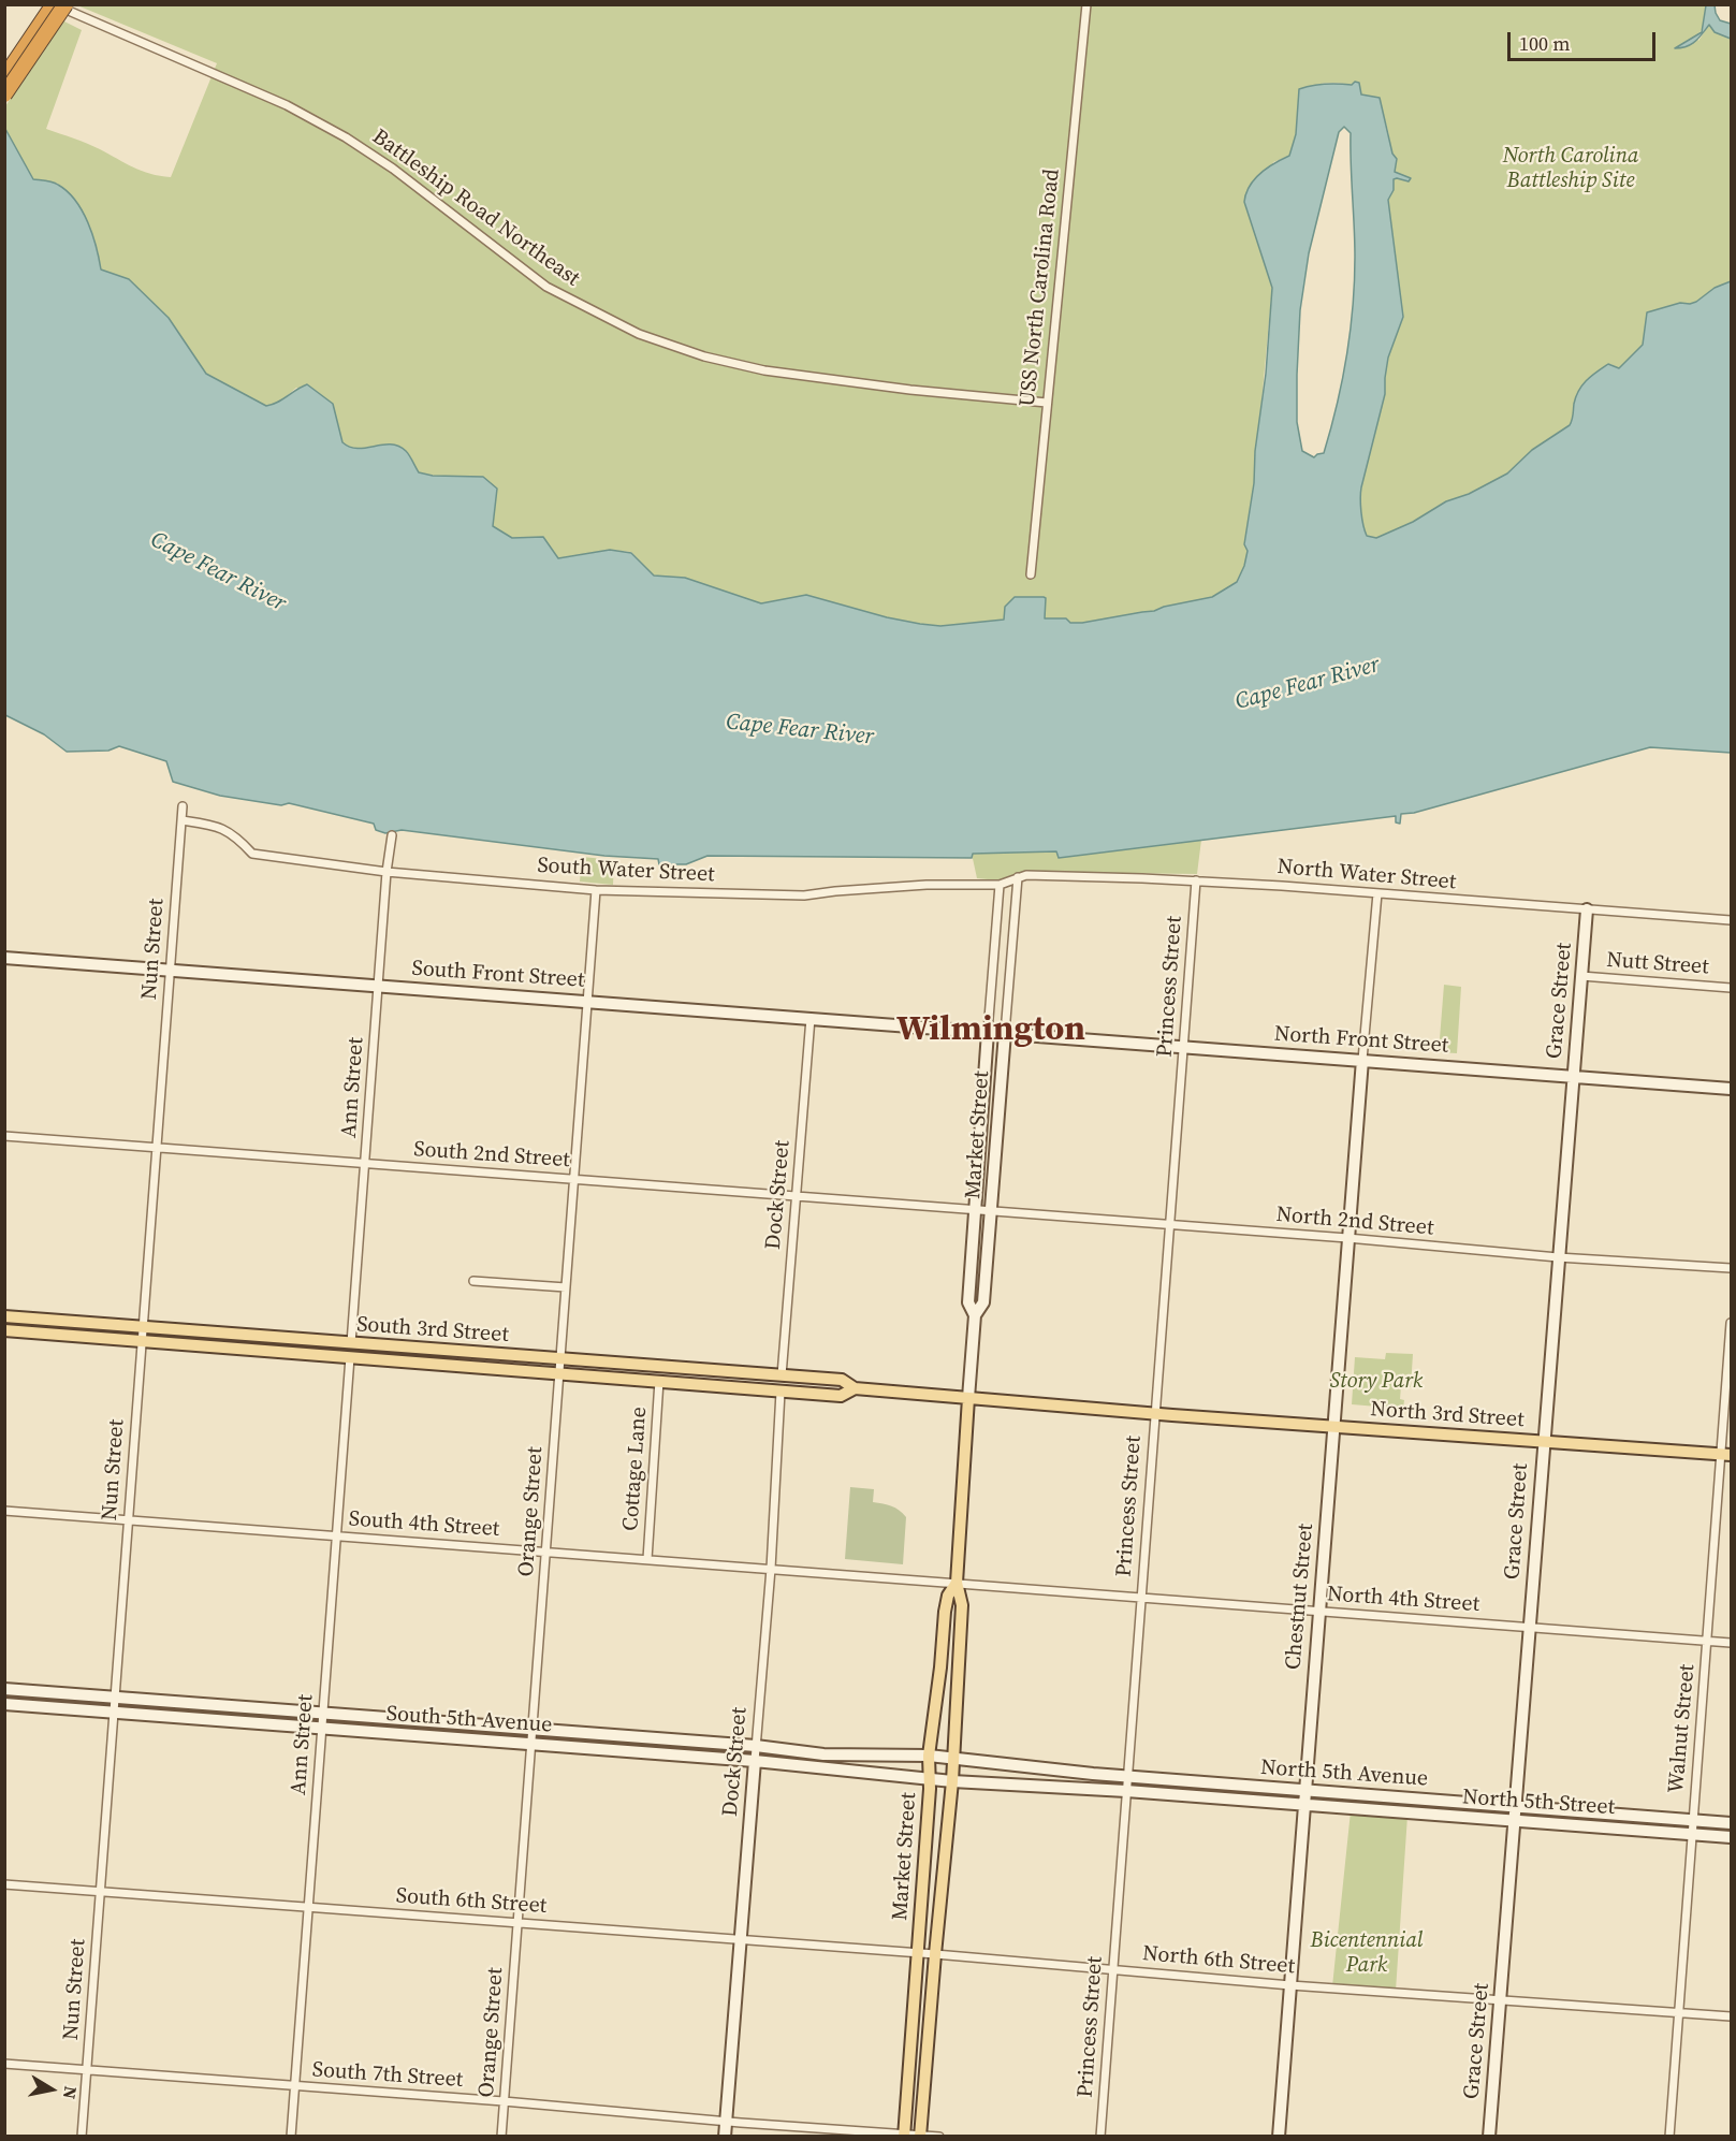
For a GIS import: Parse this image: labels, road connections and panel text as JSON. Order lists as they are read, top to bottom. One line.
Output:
{"streets":{"main road":["Market Street","South 3rd Street","North 3rd Street"],"street":["Battleship Road Northeast","USS North Carolina Road","South Water Street","North Water Street","Nun Street","Nutt Street","South Front Street","Princess Street","Grace Street","North Front Street","Ann Street","South 2nd Street","Dock Street","North 2nd Street","Cottage Lane","Orange Street","South 4th Street","Chestnut Street","North 4th Street","South 5th Avenue","Walnut Street","North 5th Avenue","North 5th Street","South 6th Street","North 6th Street","South 7th Street"]},"crossings":[["Battleship Road Northeast","USS North Carolina Road"],["South Water Street","North Water Street"],["South Water Street","Nun Street"],["South Water Street","Ann Street"],["South Water Street","Market Street"],["South Water Street","Orange Street"],["North Water Street","Princess Street"],["North Water Street","Grace Street"],["North Water Street","Market Street"],["Nun Street","South Front Street"],["Nun Street","South 2nd Street"],["Nun Street","South 3rd Street"],["Nun Street","South 4th Street"],["Nun Street","South 5th Avenue"],["Nun Street","South 6th Street"],["Nun Street","South 7th Street"],["Nutt Street","Grace Street"],["South Front Street","North Front Street"],["South Front Street","Ann Street"],["South Front Street","Market Street"],["South Front Street","Dock Street"],["South Front Street","Orange Street"],["Princess Street","North Front Street"],["Princess Street","North 2nd Street"],["Princess Street","North 3rd Street"],["Princess Street","North 4th Street"],["Princess Street","North 5th Avenue"],["Princess Street","North 6th Street"],["Grace Street","North Front Street"],["Grace Street","North 2nd Street"],["Grace Street","North 3rd Street"],["Grace Street","North 4th Street"],["Grace Street","North 5th Avenue"],["Grace Street","North 5th Street"],["Grace Street","North 6th Street"],["North Front Street","Market Street"],["North Front Street","Chestnut Street"],["Ann Street","South 2nd Street"],["Ann Street","South 3rd Street"],["Ann Street","South 4th Street"],["Ann Street","South 5th Avenue"],["Ann Street","South 6th Street"],["Ann Street","South 7th Street"],["Market Street","South 2nd Street"],["Market Street","North 2nd Street"],["Market Street","South 3rd Street"],["Market Street","North 3rd Street"],["Market Street","South 4th Street"],["Market Street","North 4th Street"],["Market Street","South 5th Avenue"],["Market Street","North 5th Avenue"],["Market Street","South 6th Street"],["Market Street","North 6th Street"],["Market Street","South 7th Street"],["South 2nd Street","Dock Street"],["South 2nd Street","North 2nd Street"],["South 2nd Street","Orange Street"],["Dock Street","South 3rd Street"],["Dock Street","South 4th Street"],["Dock Street","South 5th Avenue"],["Dock Street","South 6th Street"],["Dock Street","South 7th Street"],["North 2nd Street","Chestnut Street"],["South 3rd Street","North 3rd Street"],["South 3rd Street","Cottage Lane"],["South 3rd Street","Orange Street"],["North 3rd Street","Chestnut Street"],["North 3rd Street","Walnut Street"],["Cottage Lane","South 4th Street"],["Orange Street","South 4th Street"],["Orange Street","South 5th Avenue"],["Orange Street","South 6th Street"],["Orange Street","South 7th Street"],["South 4th Street","North 4th Street"],["Chestnut Street","North 4th Street"],["Chestnut Street","North 5th Avenue"],["Chestnut Street","North 5th Street"],["Chestnut Street","North 6th Street"],["North 4th Street","Walnut Street"],["South 5th Avenue","North 5th Avenue"],["Walnut Street","North 5th Avenue"],["Walnut Street","North 5th Street"],["Walnut Street","North 6th Street"],["North 5th Avenue","North 5th Street"],["South 6th Street","North 6th Street"]],"districts":["Wilmington"],"water":["Cape Fear River"],"parks":["North Carolina Battleship Site","Story Park","Bicentennial Park"],"scale_bar":"100 m","north":"right"}
